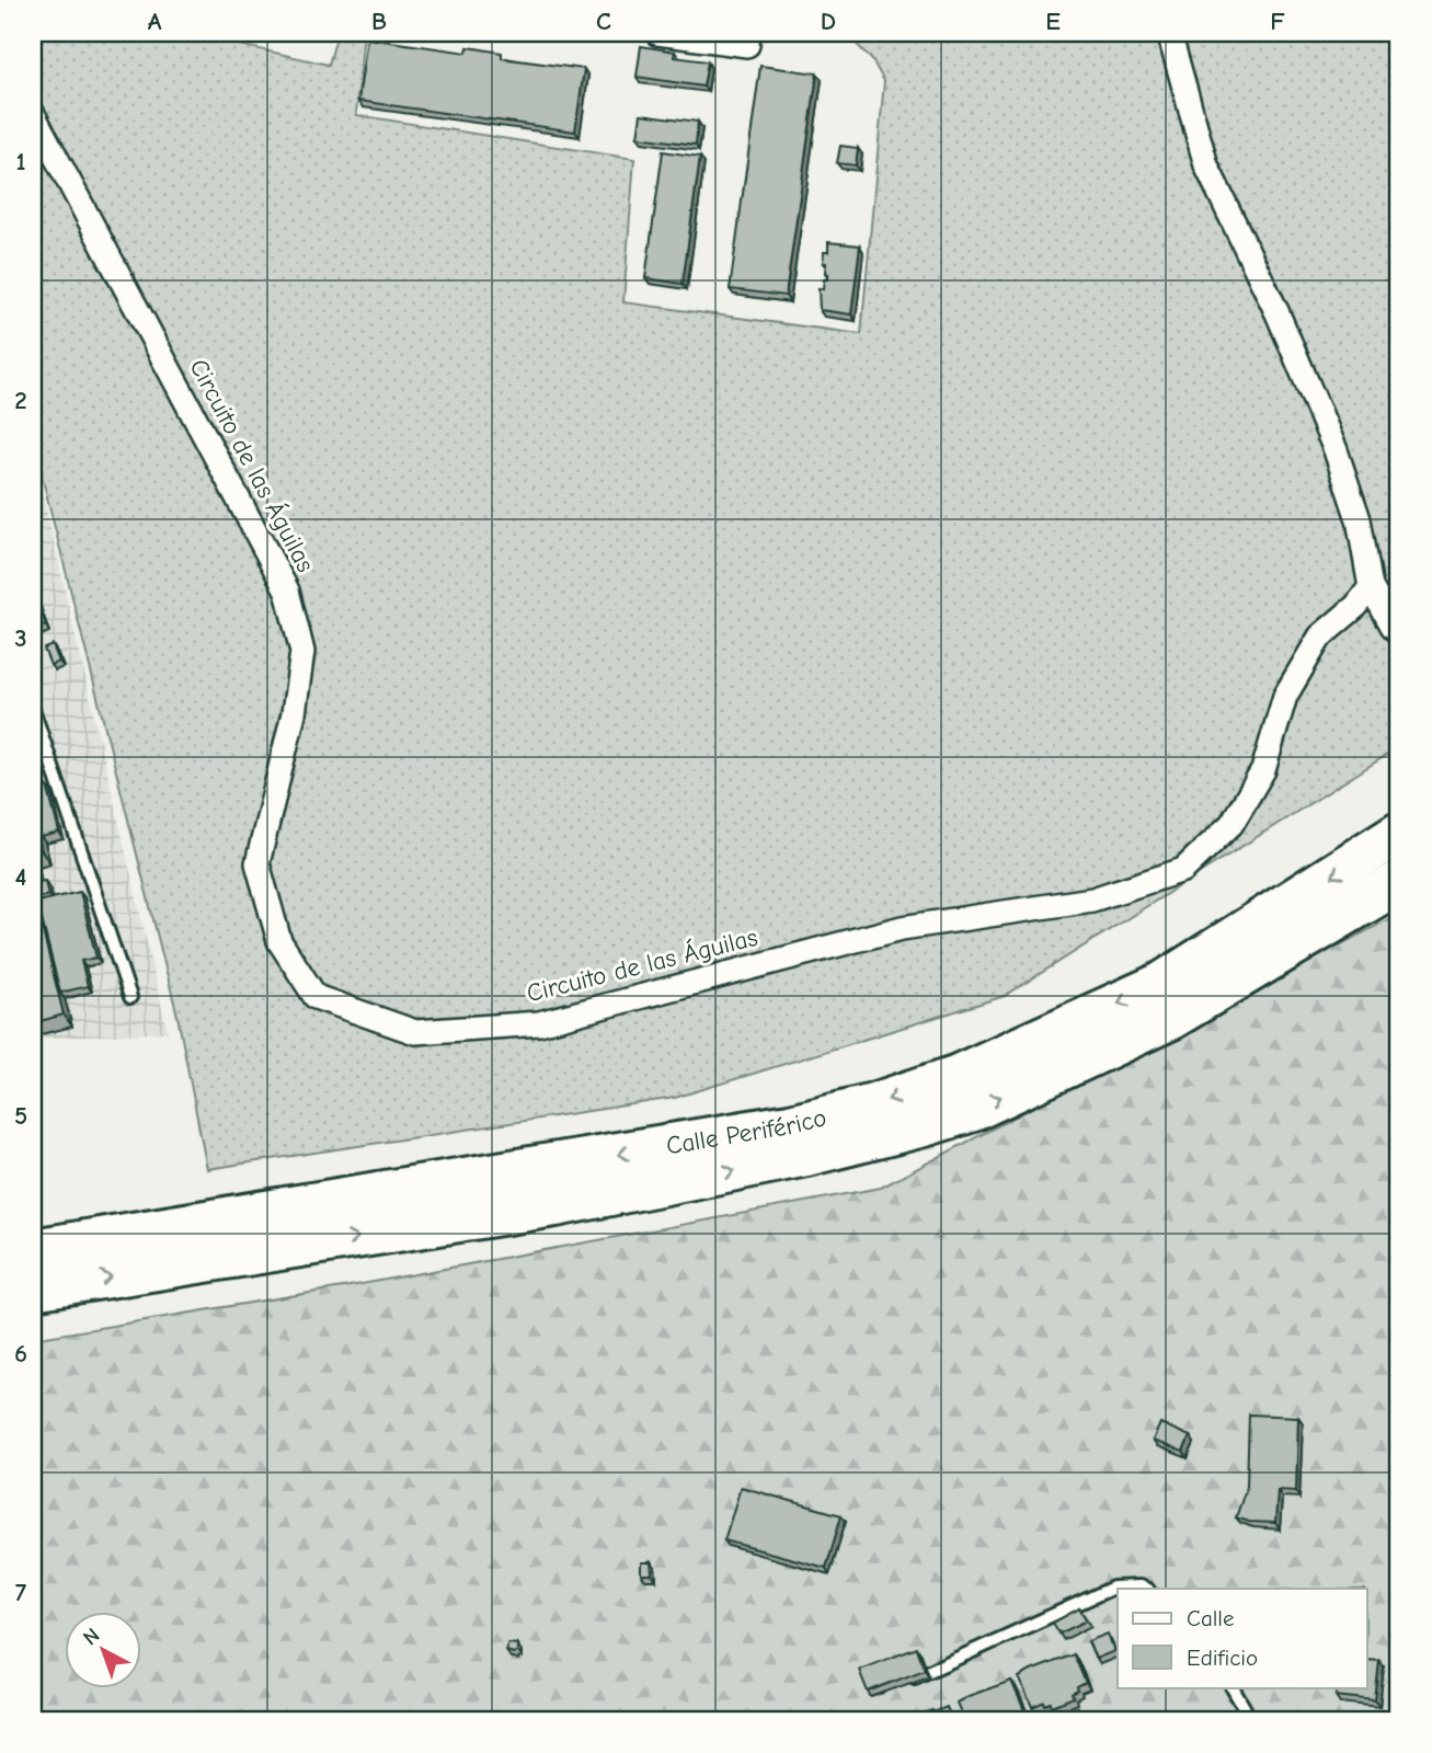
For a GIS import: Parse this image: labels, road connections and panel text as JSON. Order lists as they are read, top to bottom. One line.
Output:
{"streets":{"highway":["Calle Periférico"],"street":["Circuito de las Águilas"]},"legend":["Calle","Edificio"],"north":"top left","grid":{"columns":["A","B","C","D","E","F"],"rows":["1","2","3","4","5","6","7"]}}
